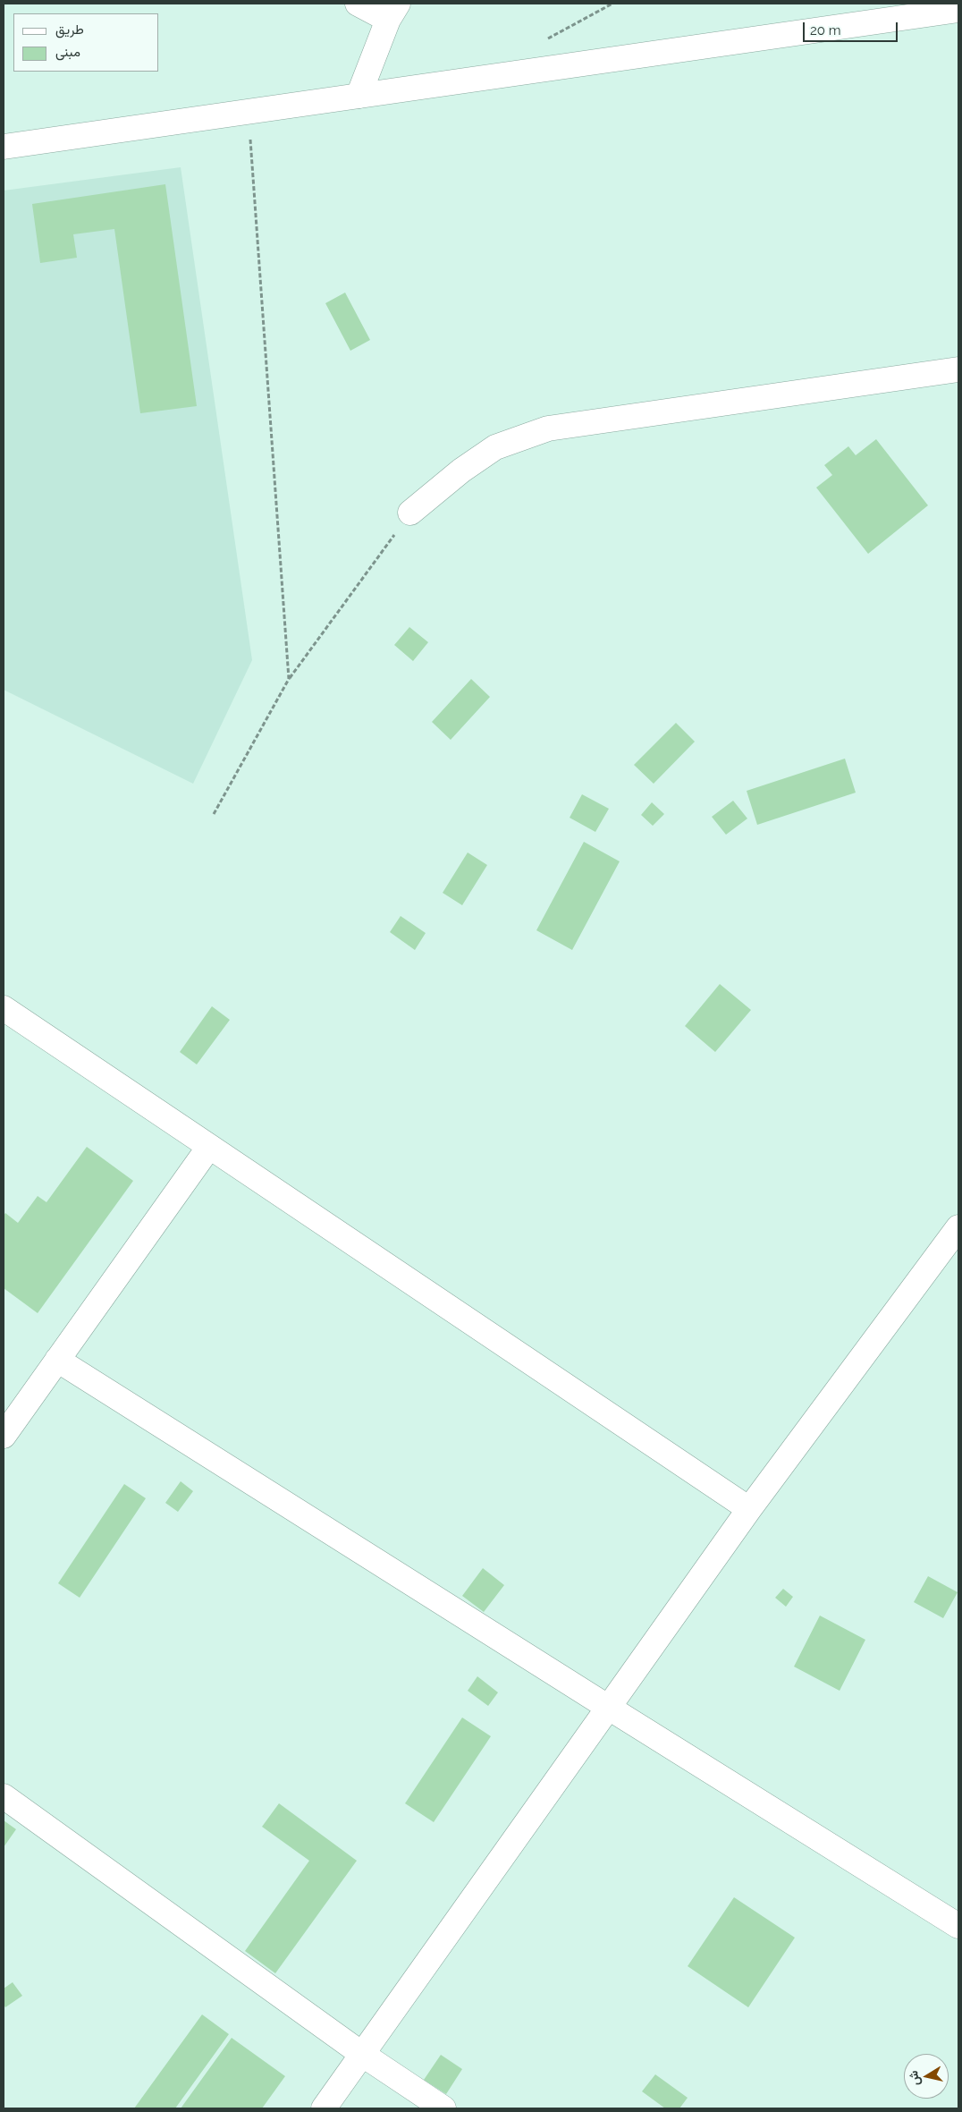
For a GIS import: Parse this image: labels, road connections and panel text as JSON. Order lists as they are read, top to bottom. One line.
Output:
{"legend":["طريق","مبنى"],"scale_bar":"20 m","north":"left"}
